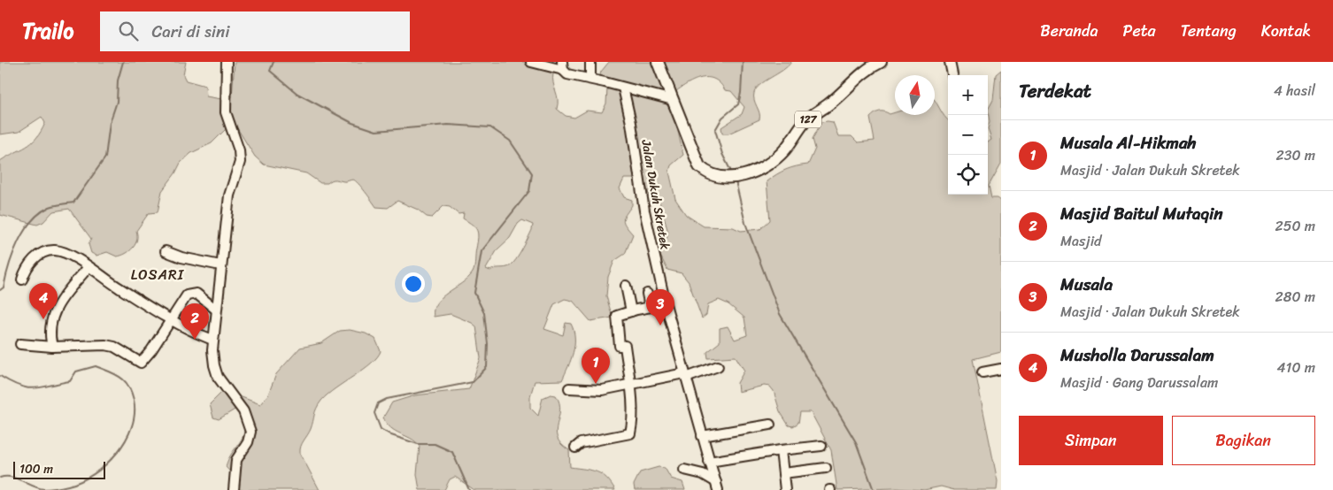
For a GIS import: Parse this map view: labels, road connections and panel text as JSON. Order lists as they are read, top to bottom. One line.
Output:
{"streets":{"main road":["127"],"street":["Jalan Dukuh Skretek"]},"districts":["LOSARI"],"scale_bar":"100 m","north":"top","page":{"header":"Trailo","search":"Cari di sini","nav":["Beranda","Peta","Tentang","Kontak"],"heading":["Terdekat","4 hasil"],"map_buttons":["+","−"],"list":[{"mark":"1","name":"Musala Al-Hikmah","note":"Masjid · Jalan Dukuh Skretek","value":"230 m"},{"mark":"2","name":"Masjid Baitul Mutaqin","note":"Masjid","value":"250 m"},{"mark":"3","name":"Musala","note":"Masjid · Jalan Dukuh Skretek","value":"280 m"},{"mark":"4","name":"Musholla Darussalam","note":"Masjid · Gang Darussalam","value":"410 m"}],"pins":["4","3","2","1"],"buttons":["Simpan","Bagikan"],"scale":"100 m"}}
